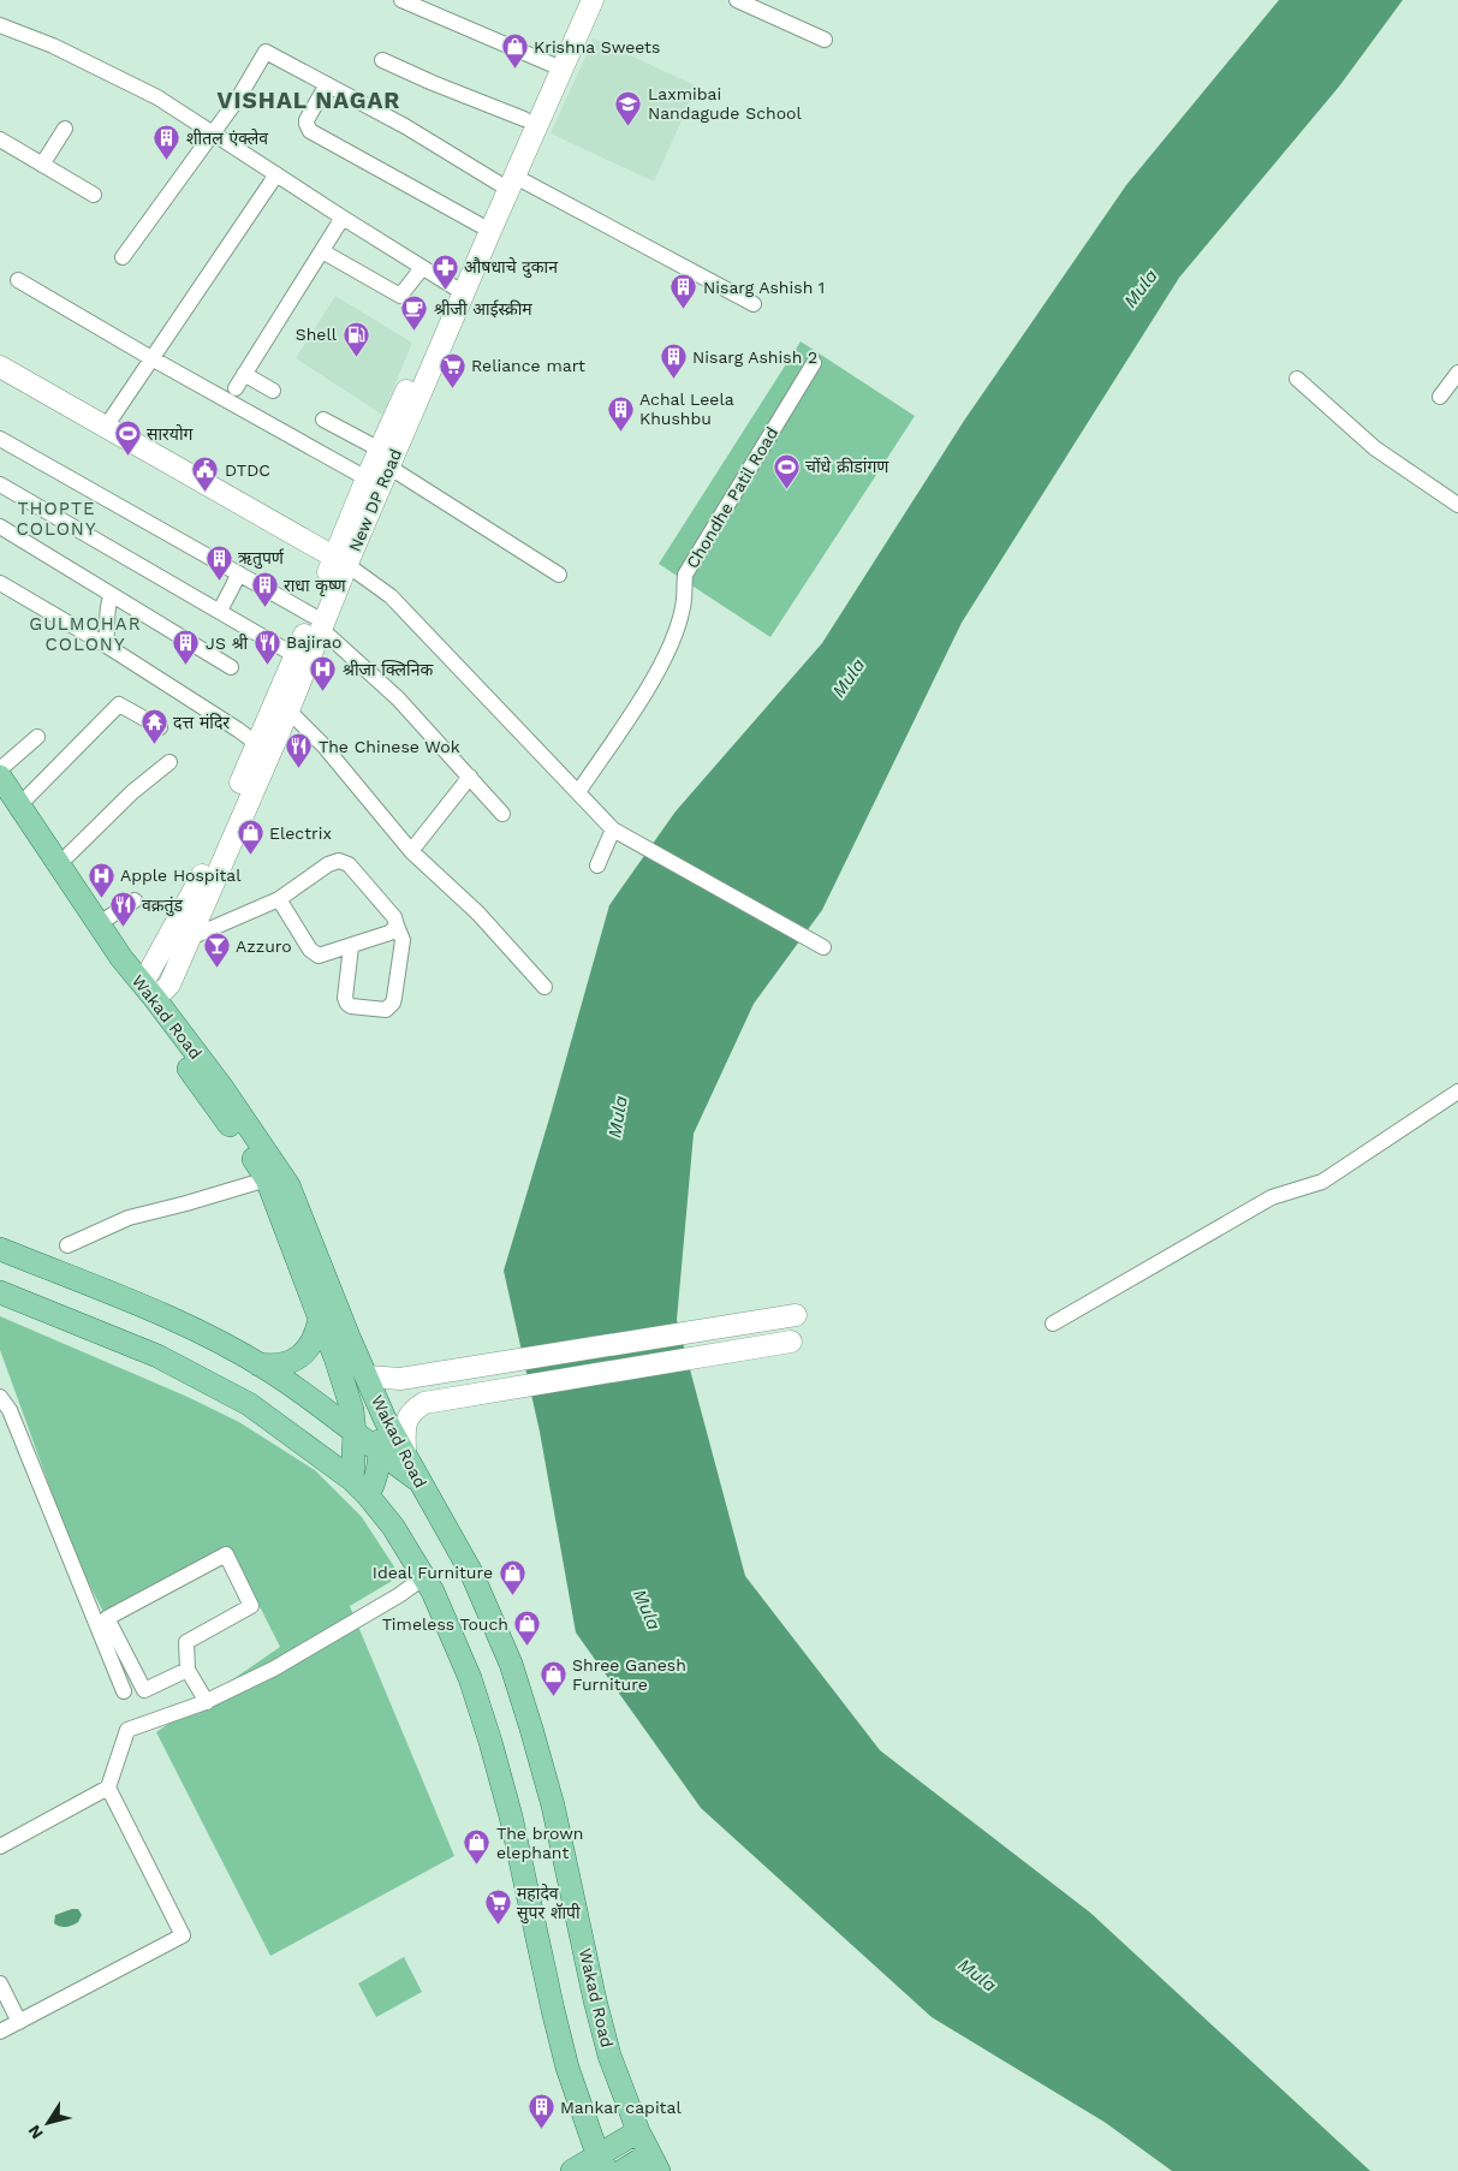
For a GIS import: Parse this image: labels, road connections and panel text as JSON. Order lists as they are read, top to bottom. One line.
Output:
{"streets":{"main road":["New DP Road","Wakad Road"],"street":["Chondhe Patil Road"]},"crossings":[["New DP Road","Wakad Road"]],"districts":["VISHAL NAGAR","THOPTE COLONY","GULMOHAR COLONY"],"water":["Mula"],"places":{"shop":["Krishna Sweets","Electrix","Ideal Furniture","Timeless Touch","Shree Ganesh Furniture","The brown elephant"],"school or university":["Laxmibai Nandagude School"],"building":["शीतल एंक्लेव","Nisarg Ashish 1","Nisarg Ashish 2","Achal Leela Khushbu","ऋतुपर्ण","राधा कृष्ण","JS श्री","Mankar capital"],"pharmacy":["औषधाचे दुकान"],"cafe":["श्रीजी आईस्क्रीम"],"fuel station":["Shell"],"supermarket":["Reliance mart","महादेव सुपर शॅापी"],"sports":["सारयोग","चोंधे क्रीडांगण"],"public building":["DTDC"],"restaurant":["Bajirao","The Chinese Wok","वक्रतुंड"],"hospital":["श्रीजा क्लिनिक","Apple Hospital"],"temple":["दत्त मंदिर"],"bar":["Azzuro"]},"north":"bottom left"}
